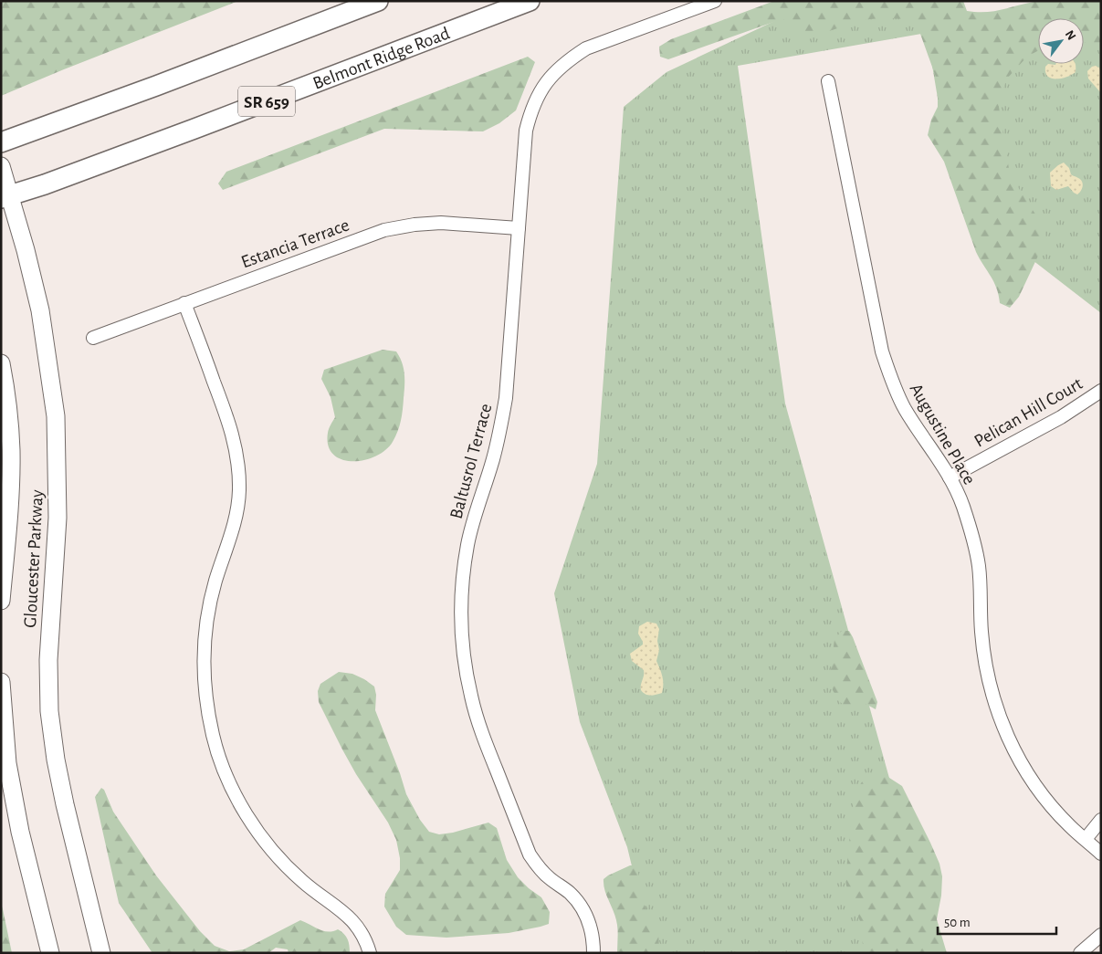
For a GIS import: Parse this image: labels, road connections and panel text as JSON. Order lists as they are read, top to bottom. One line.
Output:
{"streets":{"main road":["Belmont Ridge Road","SR 659","Gloucester Parkway"],"street":["Estancia Terrace","Pelican Hill Court","Augustine Place","Baltusrol Terrace"]},"crossings":[["Belmont Ridge Road","Gloucester Parkway"],["Estancia Terrace","Baltusrol Terrace"],["Pelican Hill Court","Augustine Place"]],"scale_bar":"50 m","north":"top right"}
